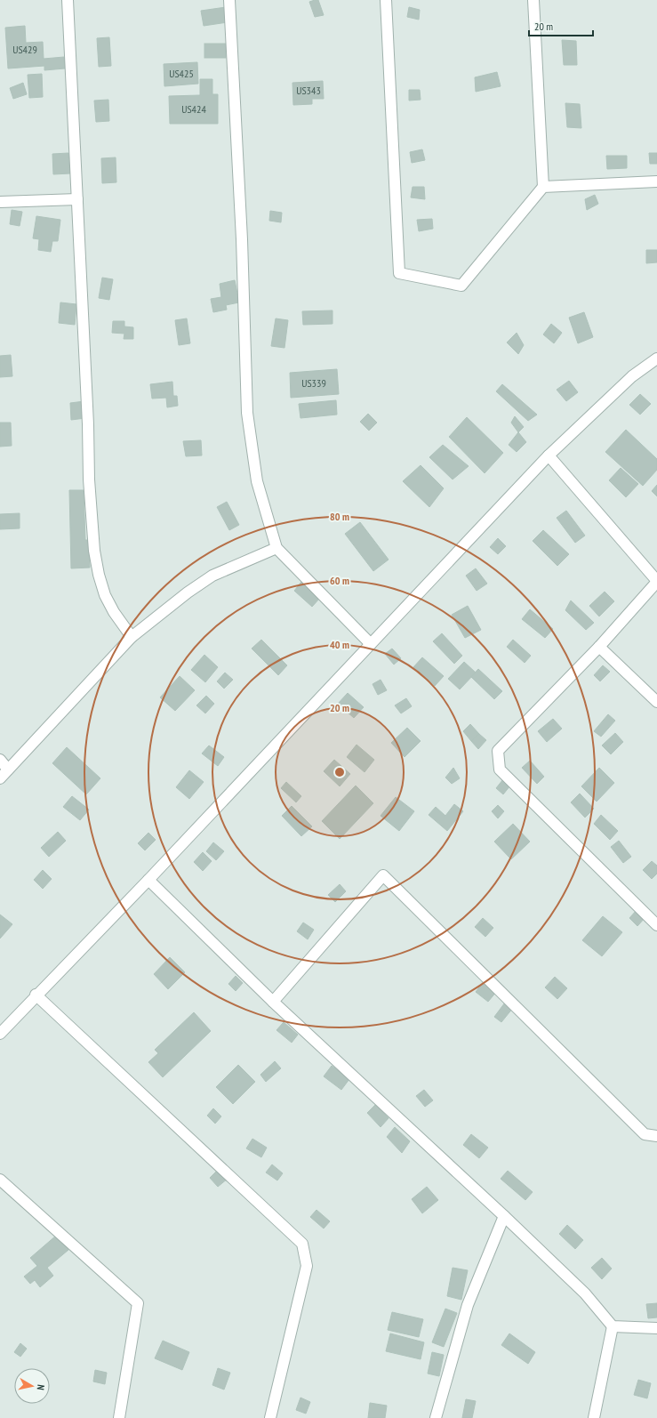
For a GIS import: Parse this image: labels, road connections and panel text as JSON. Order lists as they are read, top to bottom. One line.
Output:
{"house_numbers":["US429","US425","US343","US424","US339"],"scale_bar":"20 m","north":"right","rings":["80 m","60 m","40 m","20 m"]}
